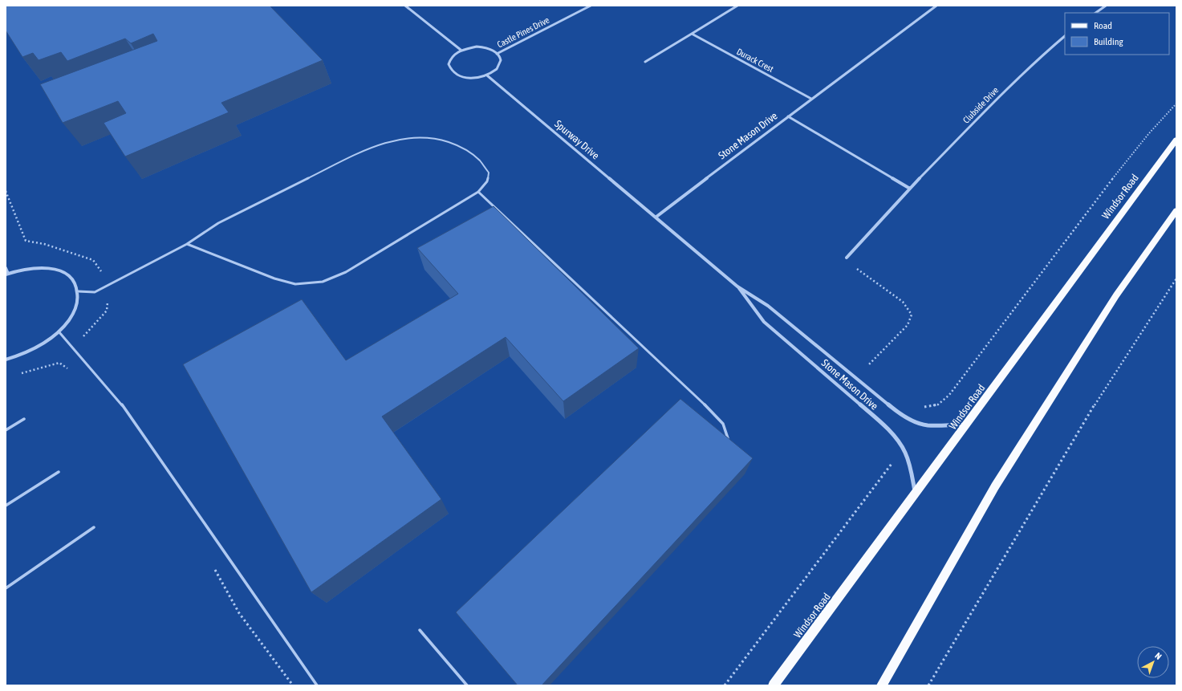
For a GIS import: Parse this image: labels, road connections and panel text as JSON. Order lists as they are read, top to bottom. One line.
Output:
{"streets":{"main road":["Windsor Road"],"street":["Castle Pines Drive","Durack Crest","Clubside Drive","Stone Mason Drive","Spurway Drive"]},"crossings":[["Castle Pines Drive","Spurway Drive"],["Durack Crest","Stone Mason Drive"],["Stone Mason Drive","Spurway Drive"],["Stone Mason Drive","Windsor Road"]],"legend":["Road","Building"],"north":"top right"}
